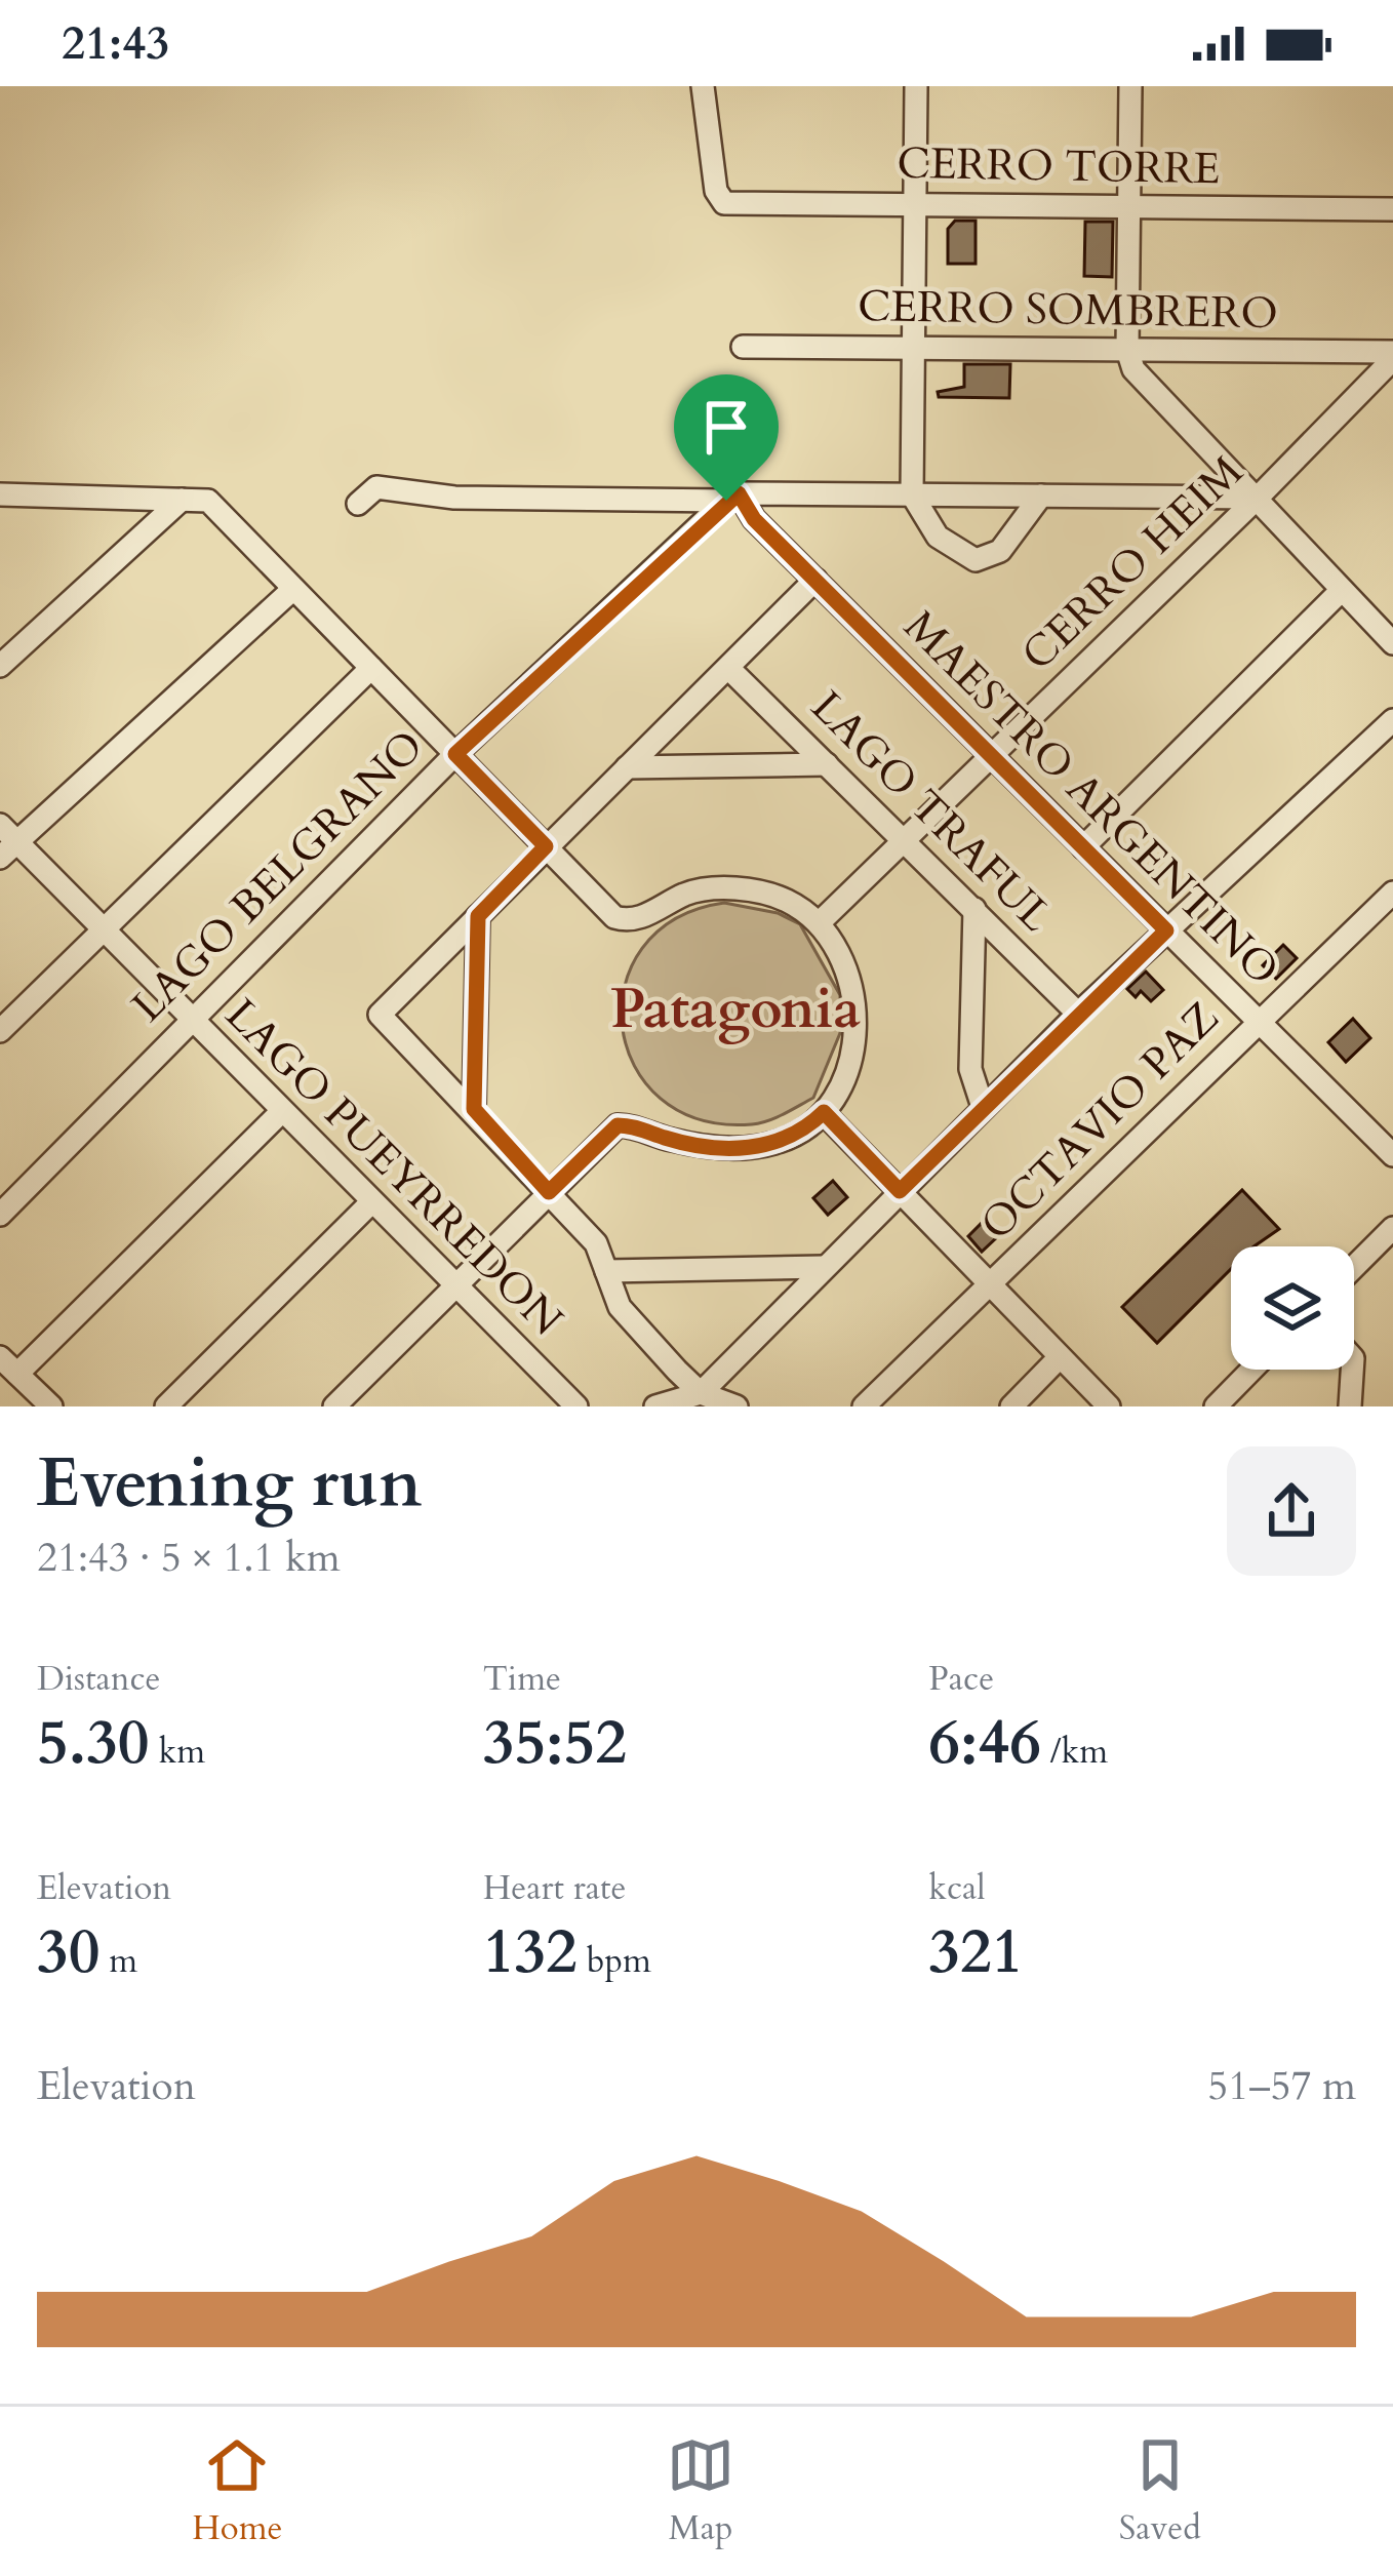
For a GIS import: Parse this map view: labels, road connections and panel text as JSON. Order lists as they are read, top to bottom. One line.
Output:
{"streets":{"street":["CERRO TORRE","CERRO SOMBRERO","CERRO HEIM","MAESTRO ARGENTINO","LAGO TRAFUL","LAGO BELGRANO","OCTAVIO PAZ","LAGO PUEYRREDON"]},"crossings":[["CERRO SOMBRERO","CERRO HEIM"],["CERRO HEIM","MAESTRO ARGENTINO"],["CERRO HEIM","LAGO TRAFUL"],["MAESTRO ARGENTINO","LAGO BELGRANO"],["MAESTRO ARGENTINO","OCTAVIO PAZ"],["LAGO BELGRANO","LAGO PUEYRREDON"]],"districts":["Patagonia"],"page":{"status":"21:43","heading":["Evening run","21:43 · 5 × 1.1 km"],"stats":[["Distance","5.30 km"],["Time","35:52"],["Pace","6:46 /km"],["Elevation","30 m"],["Heart rate","132 bpm"],["kcal","321"]],"chart":["Elevation","51–57 m"],"tabs":["Home","Map","Saved"]}}
